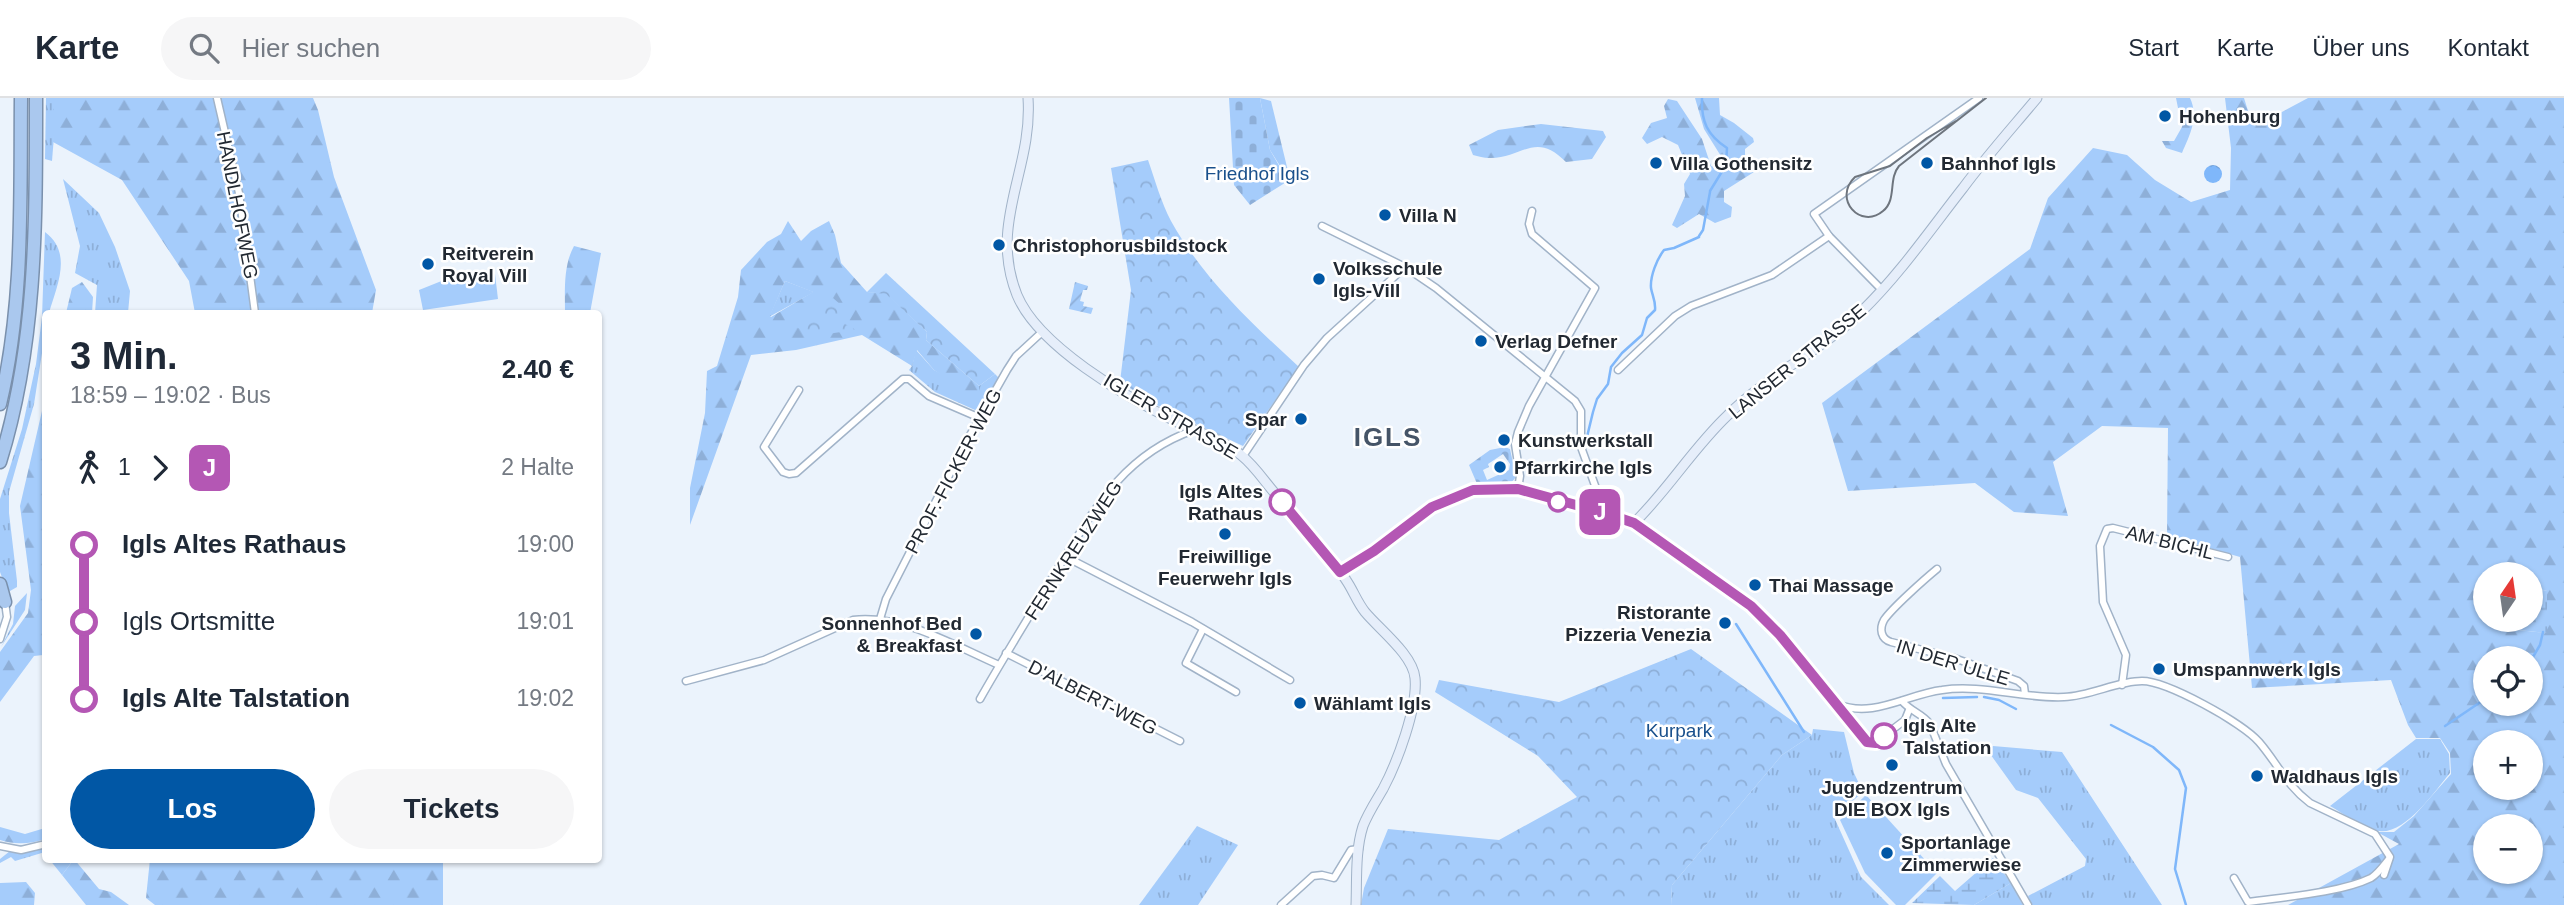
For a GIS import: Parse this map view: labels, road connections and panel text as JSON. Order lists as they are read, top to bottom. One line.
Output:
{"streets":{"main road":["LANSER STRASSE","IGLER STRASSE"],"street":["HANDLHOFWEG","PROF.-FICKER-WEG","AM BICHL","FERNKREUZWEG","IN DER ULLE","D'ALBERT-WEG"]},"crossings":[["IGLER STRASSE","PROF.-FICKER-WEG"],["IGLER STRASSE","FERNKREUZWEG"],["FERNKREUZWEG","D'ALBERT-WEG"]],"districts":["IGLS"],"parks":["Friedhof Igls","Kurpark"],"places":["Hohenburg","Villa Gothensitz","Bahnhof Igls","Villa N","Christophorusbildstock","Reitverein Royal Vill","Volksschule Igls-Vill","Verlag Defner","Spar","Kunstwerkstall","Pfarrkirche Igls","Igls Altes Rathaus","Freiwillige Feuerwehr Igls","Thai Massage","Ristorante Pizzeria Venezia","Sonnenhof Bed & Breakfast","Umspannwerk Igls","Wählamt Igls","Igls Alte Talstation","Jugendzentrum DIE BOX Igls","Waldhaus Igls","Sportanlage Zimmerwiese"],"lines":["bus line J"],"north":"top","page":{"header":"Karte","search":"Hier suchen","nav":["Start","Karte","Über uns","Kontakt"],"on_map":"J","heading":["3 Min.","18:59 – 19:02 · Bus","2.40 €"],"legs":["1","J","2 Halte"],"list":[{"name":"Igls Altes Rathaus","value":"19:00"},{"name":"Igls Ortsmitte","value":"19:01"},{"name":"Igls Alte Talstation","value":"19:02"}],"map_buttons":["+","−"],"buttons":["Los","Tickets"]}}
